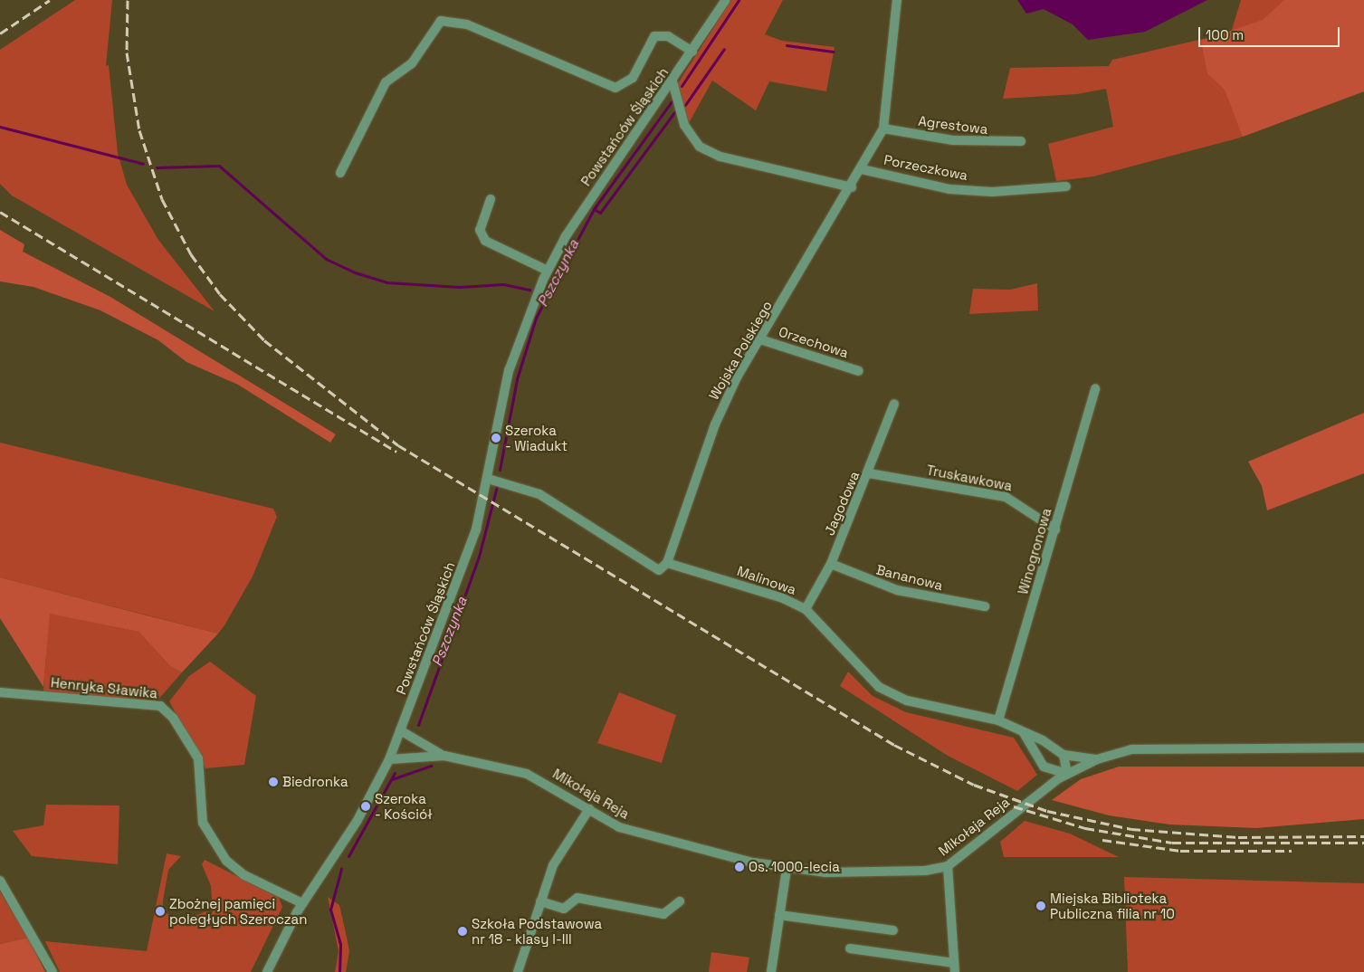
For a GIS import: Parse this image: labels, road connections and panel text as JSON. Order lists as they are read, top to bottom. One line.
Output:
{"streets":{"street":["Agrestowa","Powstańców Śląskich","Porzeczkowa","Orzechowa","Wojska Polskiego","Truskawkowa","Jagodowa","Winogronowa","Bananowa","Malinowa","Henryka Sławika","Mikołaja Reja"]},"crossings":[["Agrestowa","Wojska Polskiego"],["Powstańców Śląskich","Malinowa"],["Powstańców Śląskich","Henryka Sławika"],["Powstańców Śląskich","Mikołaja Reja"],["Porzeczkowa","Wojska Polskiego"],["Orzechowa","Wojska Polskiego"],["Wojska Polskiego","Malinowa"],["Truskawkowa","Jagodowa"],["Truskawkowa","Winogronowa"],["Jagodowa","Bananowa"],["Jagodowa","Malinowa"],["Winogronowa","Malinowa"]],"water":["Pszczynka"],"places":["Szeroka - Wiadukt","Biedronka","Szeroka - Kościół","Os. 1000-lecia","Miejska Biblioteka Publiczna filia nr 10","Zbożnej pamięci poległych Szeroczan","Szkoła Podstawowa nr 18 - klasy I-III"],"scale_bar":"100 m"}
